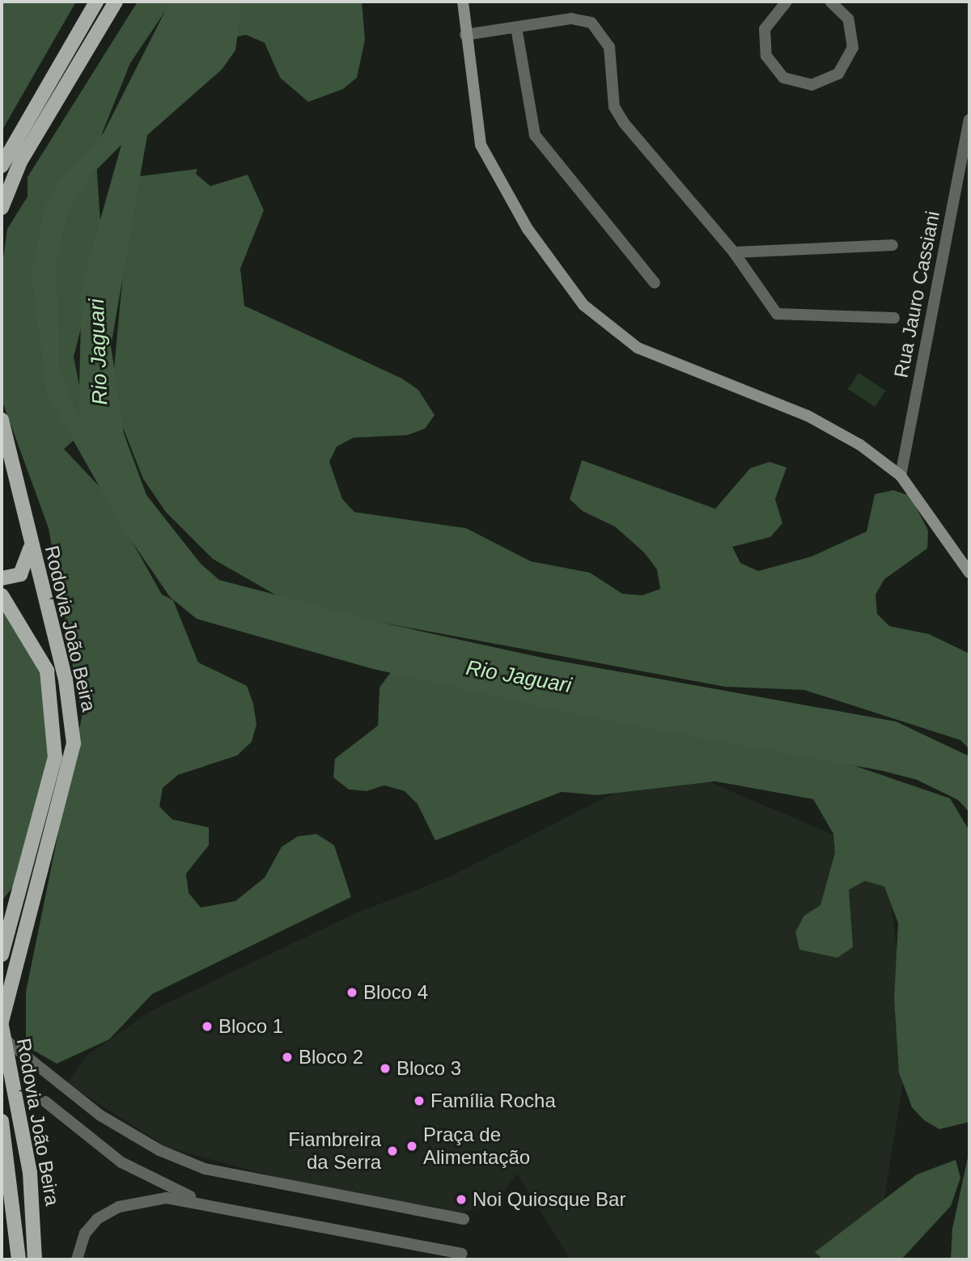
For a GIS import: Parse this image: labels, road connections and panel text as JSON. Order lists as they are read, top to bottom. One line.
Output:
{"streets":{"main road":["Rodovia João Beira"],"street":["Rua Jauro Cassiani"]},"water":["Rio Jaguari"],"places":["Bloco 4","Bloco 1","Bloco 2","Bloco 3","Família Rocha","Praça de Alimentação","Fiambreira da Serra","Noi Quiosque Bar"]}
